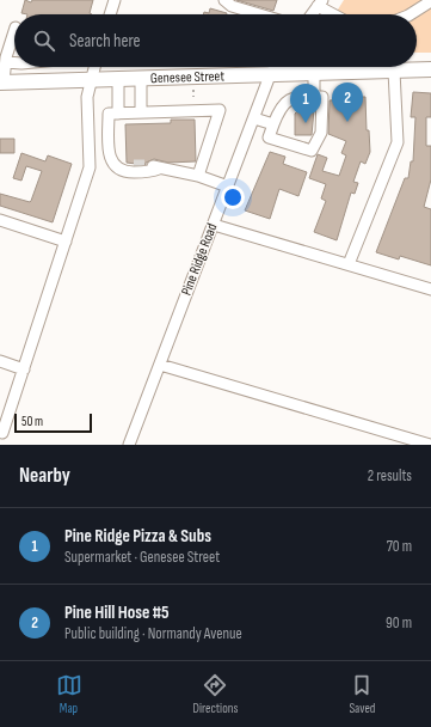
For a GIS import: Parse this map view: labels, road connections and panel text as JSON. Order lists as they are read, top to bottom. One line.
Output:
{"streets":{"main road":["Genesee Street"],"street":["Pine Ridge Road"]},"crossings":[["Genesee Street","Pine Ridge Road"]],"scale_bar":"50 m","page":{"search":"Search here","pins":["2","1"],"scale":"50 m","heading":["Nearby","2 results"],"list":[{"mark":"1","name":"Pine Ridge Pizza & Subs","note":"Supermarket · Genesee Street","value":"70 m"},{"mark":"2","name":"Pine Hill Hose #5","note":"Public building · Normandy Avenue","value":"90 m"}],"nav":["Map","Directions","Saved"]}}
